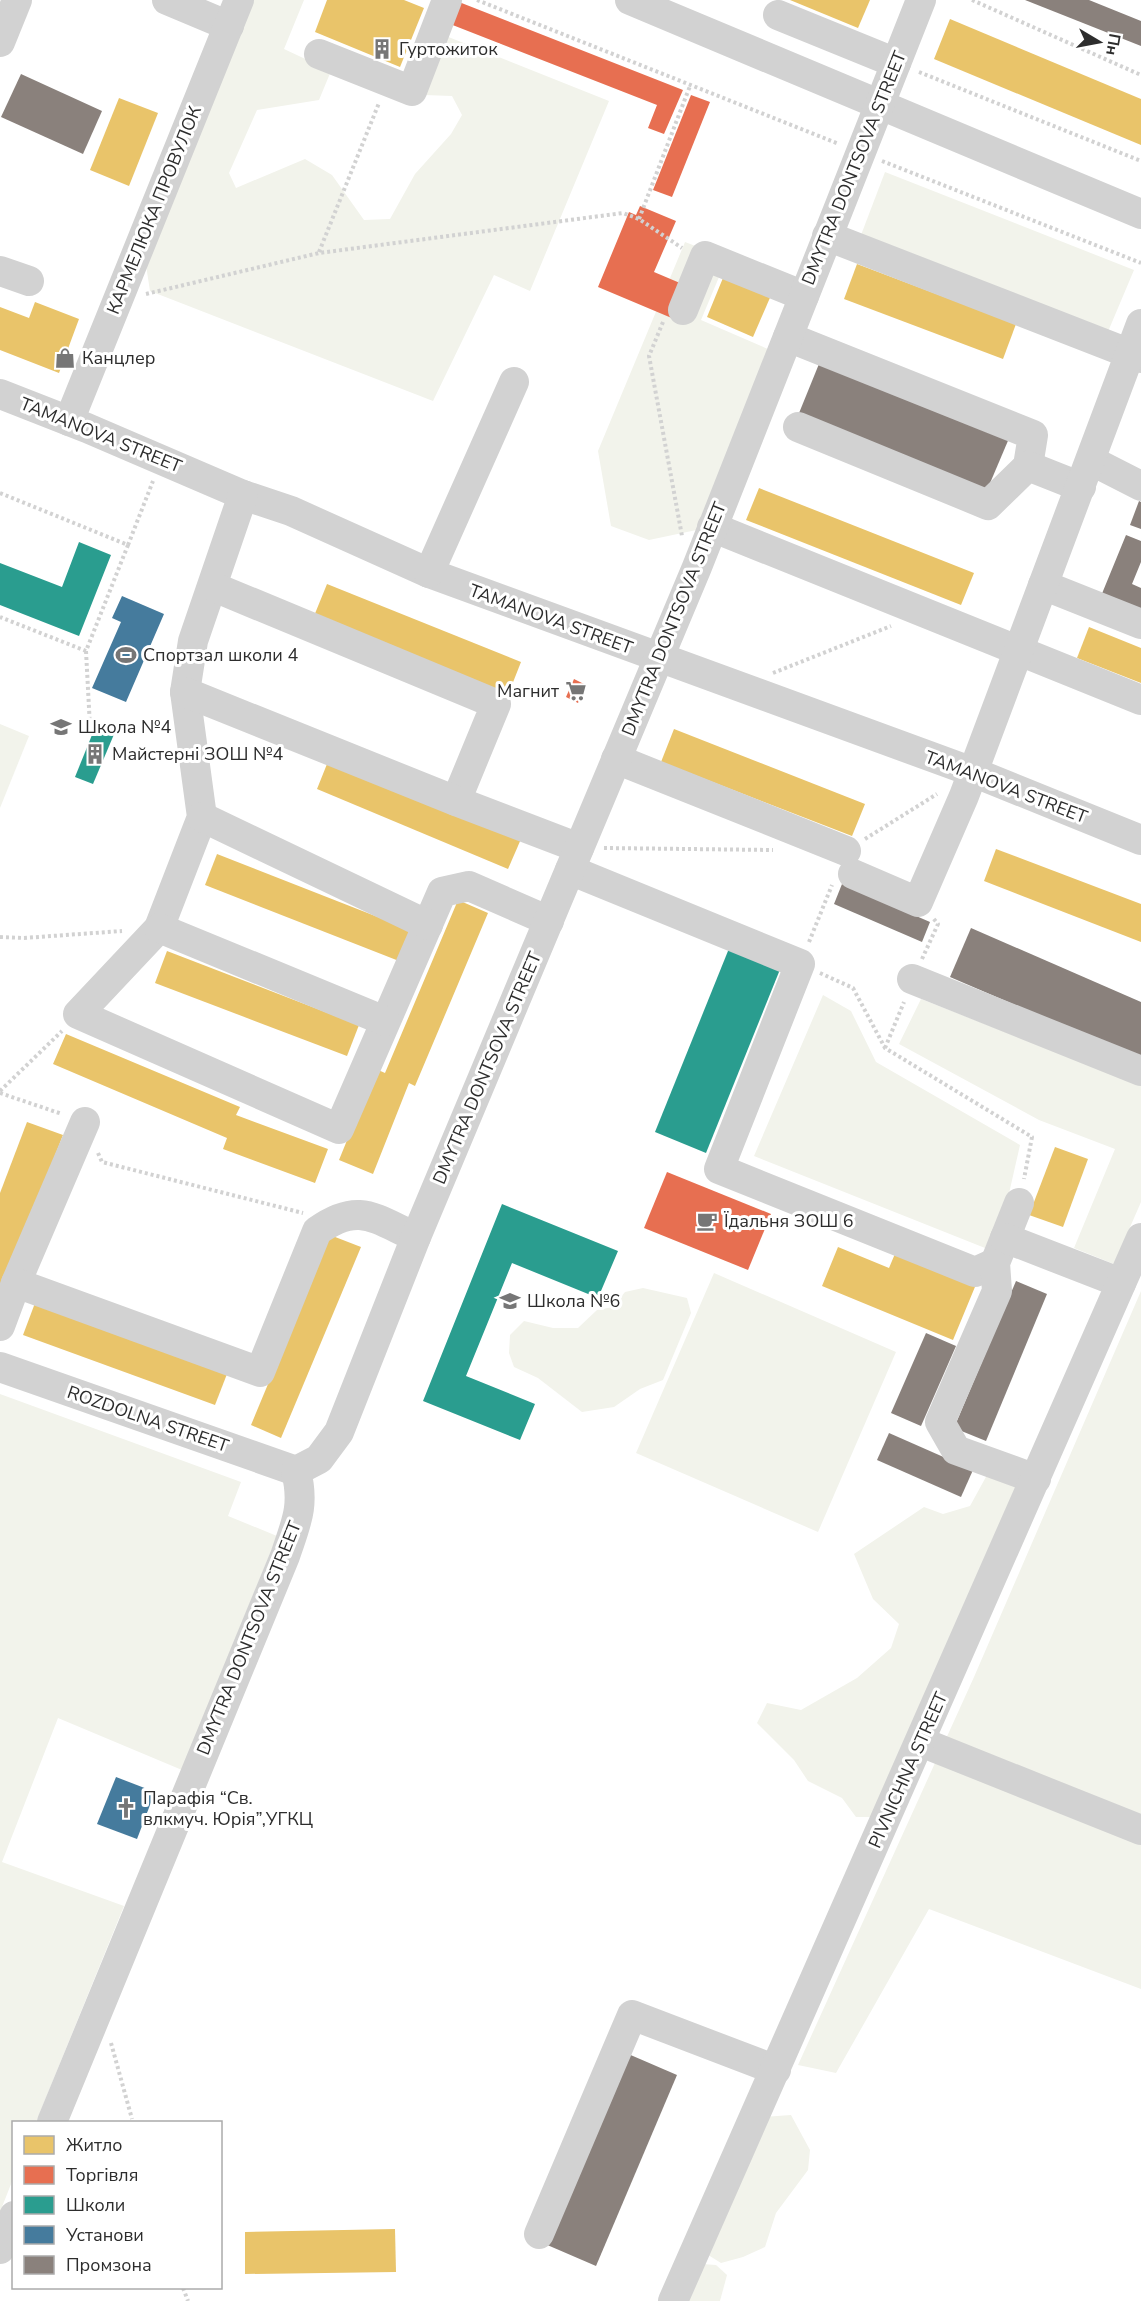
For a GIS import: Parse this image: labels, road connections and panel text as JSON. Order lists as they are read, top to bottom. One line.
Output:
{"streets":{"street":["DMYTRA DONTSOVA STREET","КАРМЕЛЮКА ПРОВУЛОК","TAMANOVA STREET","ROZDOLNA STREET","PIVNICHNA STREET"]},"crossings":[["DMYTRA DONTSOVA STREET","TAMANOVA STREET"],["DMYTRA DONTSOVA STREET","ROZDOLNA STREET"],["КАРМЕЛЮКА ПРОВУЛОК","TAMANOVA STREET"]],"places":{"building":["Гуртожиток","Майстерні ЗОШ №4"],"shop":["Канцлер"],"sports":["Спортзал школи 4"],"supermarket":["Магнит"],"school or university":["Школа №4","Школа №6"],"cafe":["Їдальня ЗОШ 6"],"church":["Парафія “Св. влкмуч. Юрія”,УГКЦ"]},"legend":["Житло","Торгівля","Школи","Установи","Промзона"],"north":"right"}
